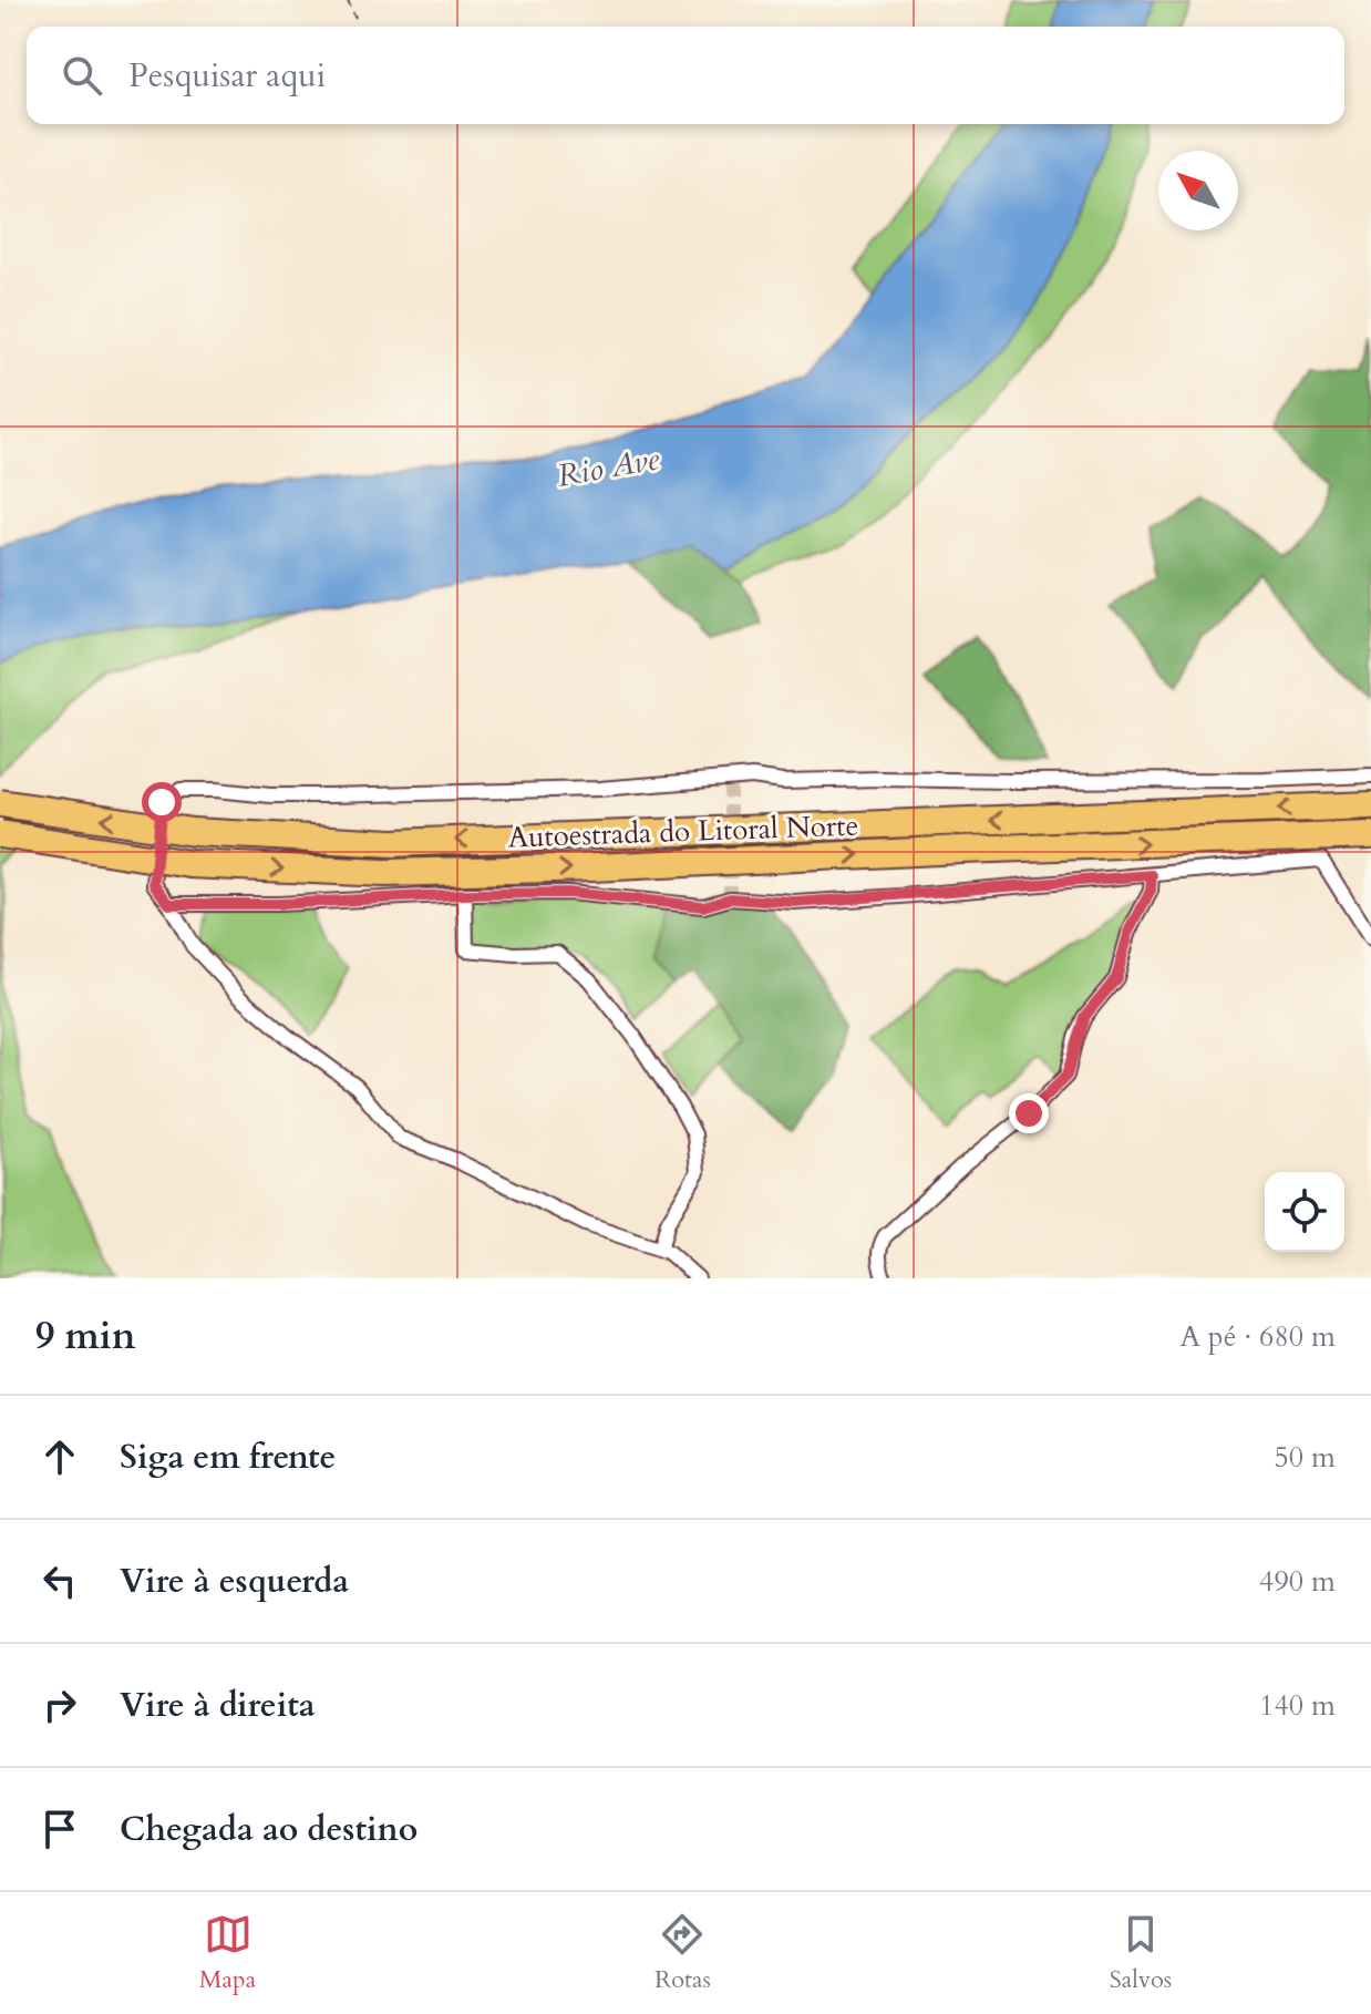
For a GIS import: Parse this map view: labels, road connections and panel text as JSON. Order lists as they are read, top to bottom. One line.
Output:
{"streets":{"highway":["Autoestrada do Litoral Norte"]},"water":["Rio Ave"],"north":"top left","page":{"search":"Pesquisar aqui","heading":["9 min","A pé · 680 m"],"list":[["Siga em frente","50 m"],["Vire à esquerda","490 m"],["Vire à direita","140 m"],"Chegada ao destino"],"nav":["Mapa","Rotas","Salvos"]}}
